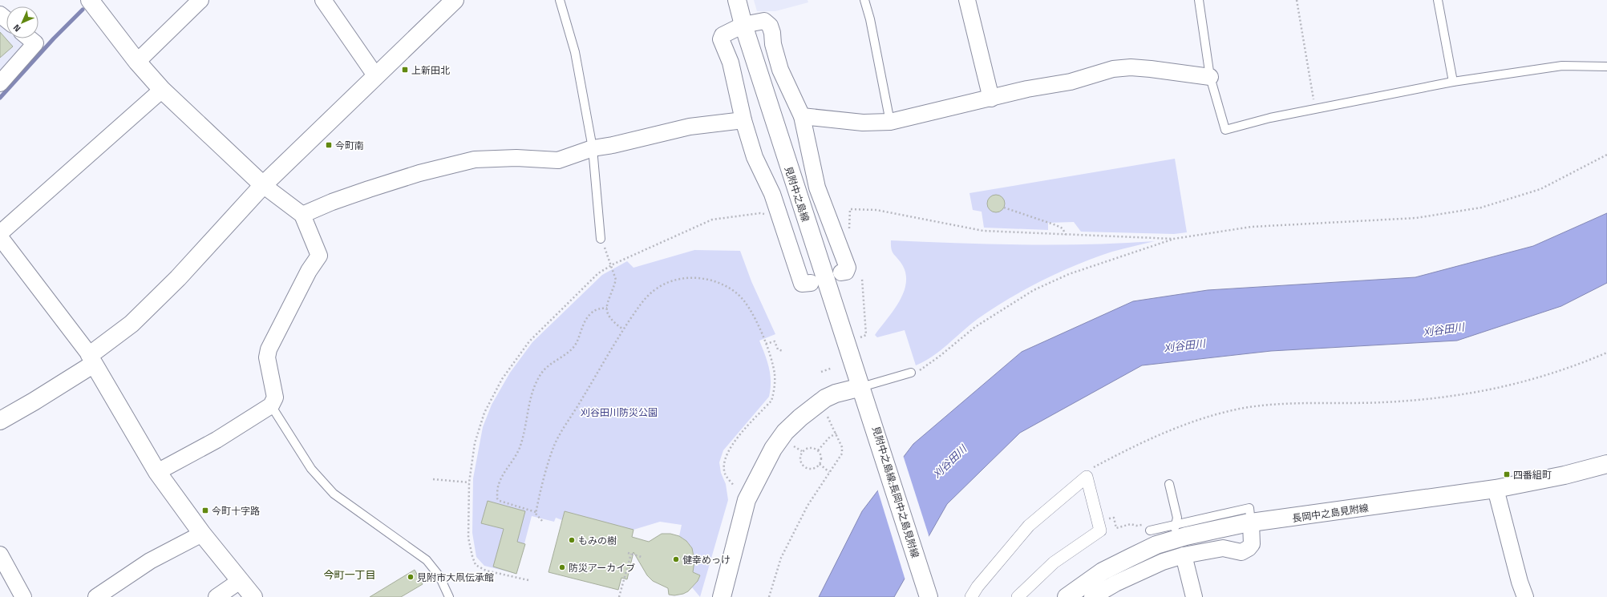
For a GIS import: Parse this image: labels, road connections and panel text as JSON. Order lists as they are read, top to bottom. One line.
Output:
{"streets":{"main road":["見附中之島線","見附中之島線;長岡中之島見附線","長岡中之島見附線"]},"crossings":[["見附中之島線","見附中之島線;長岡中之島見附線"]],"districts":["今町一丁目"],"water":["刈谷田川"],"parks":["刈谷田川防災公園"],"places":{"transit":["上新田北","今町南","四番組町","今町十字路"],"other":["もみの樹","健幸めっけ","防災アーカイブ","見附市大凧伝承館"]},"north":"bottom left"}
